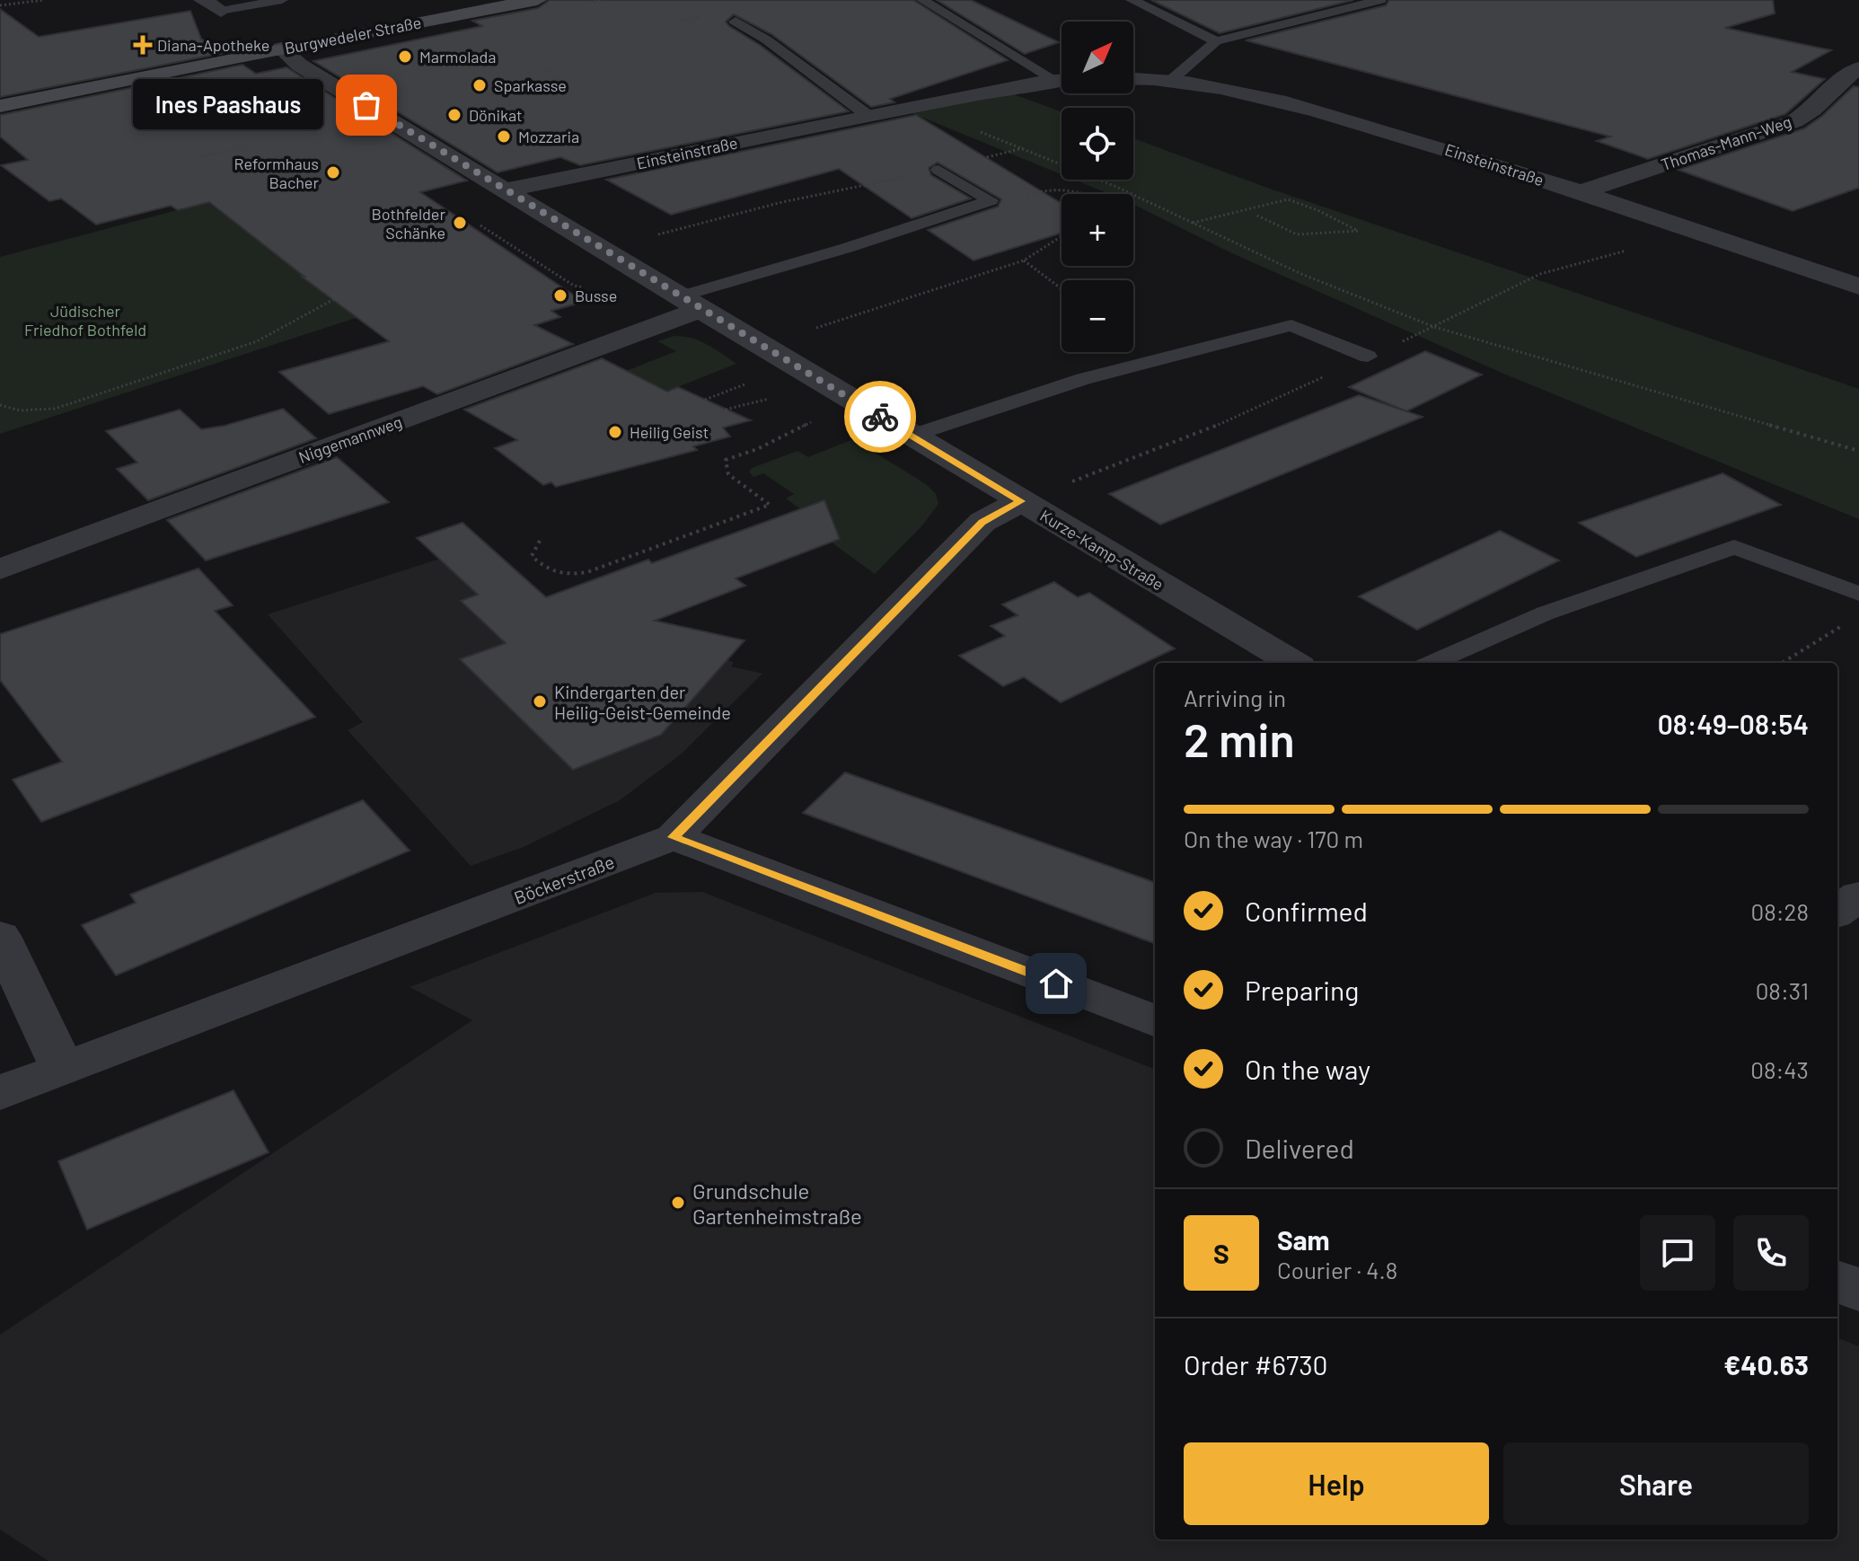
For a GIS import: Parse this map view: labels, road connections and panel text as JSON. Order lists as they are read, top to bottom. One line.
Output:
{"streets":{"main road":["Burgwedeler Straße"],"street":["Thomas-Mann-Weg","Einsteinstraße","Niggemannweg","Kurze-Kamp-Straße","Böckerstraße"]},"crossings":[["Burgwedeler Straße","Kurze-Kamp-Straße"],["Thomas-Mann-Weg","Einsteinstraße"],["Einsteinstraße","Kurze-Kamp-Straße"],["Niggemannweg","Kurze-Kamp-Straße"],["Kurze-Kamp-Straße","Böckerstraße"]],"parks":["Jüdischer Friedhof Bothfeld"],"places":{"health":["Diana-Apotheke"],"other":["Marmolada","Sparkasse","Ines Paashaus","Dönikat","Mozzaria","Reformhaus Bacher","Bothfelder Schänke","Busse","Heilig Geist","Kindergarten der Heilig-Geist-Gemeinde","Grundschule Gartenheimstraße"]},"north":"top right","page":{"map_buttons":["+","−"],"bubble":"Ines Paashaus","heading":["2 min","Arriving in","08:49–08:54"],"panel":["Sam","Courier · 4.8","Order #6730","€40.63"],"bar":"On the way · 170 m","list":[["Confirmed","08:28"],["Preparing","08:31"],["On the way","08:43"],"Delivered"],"round":"S","buttons":["Help","Share"]}}
